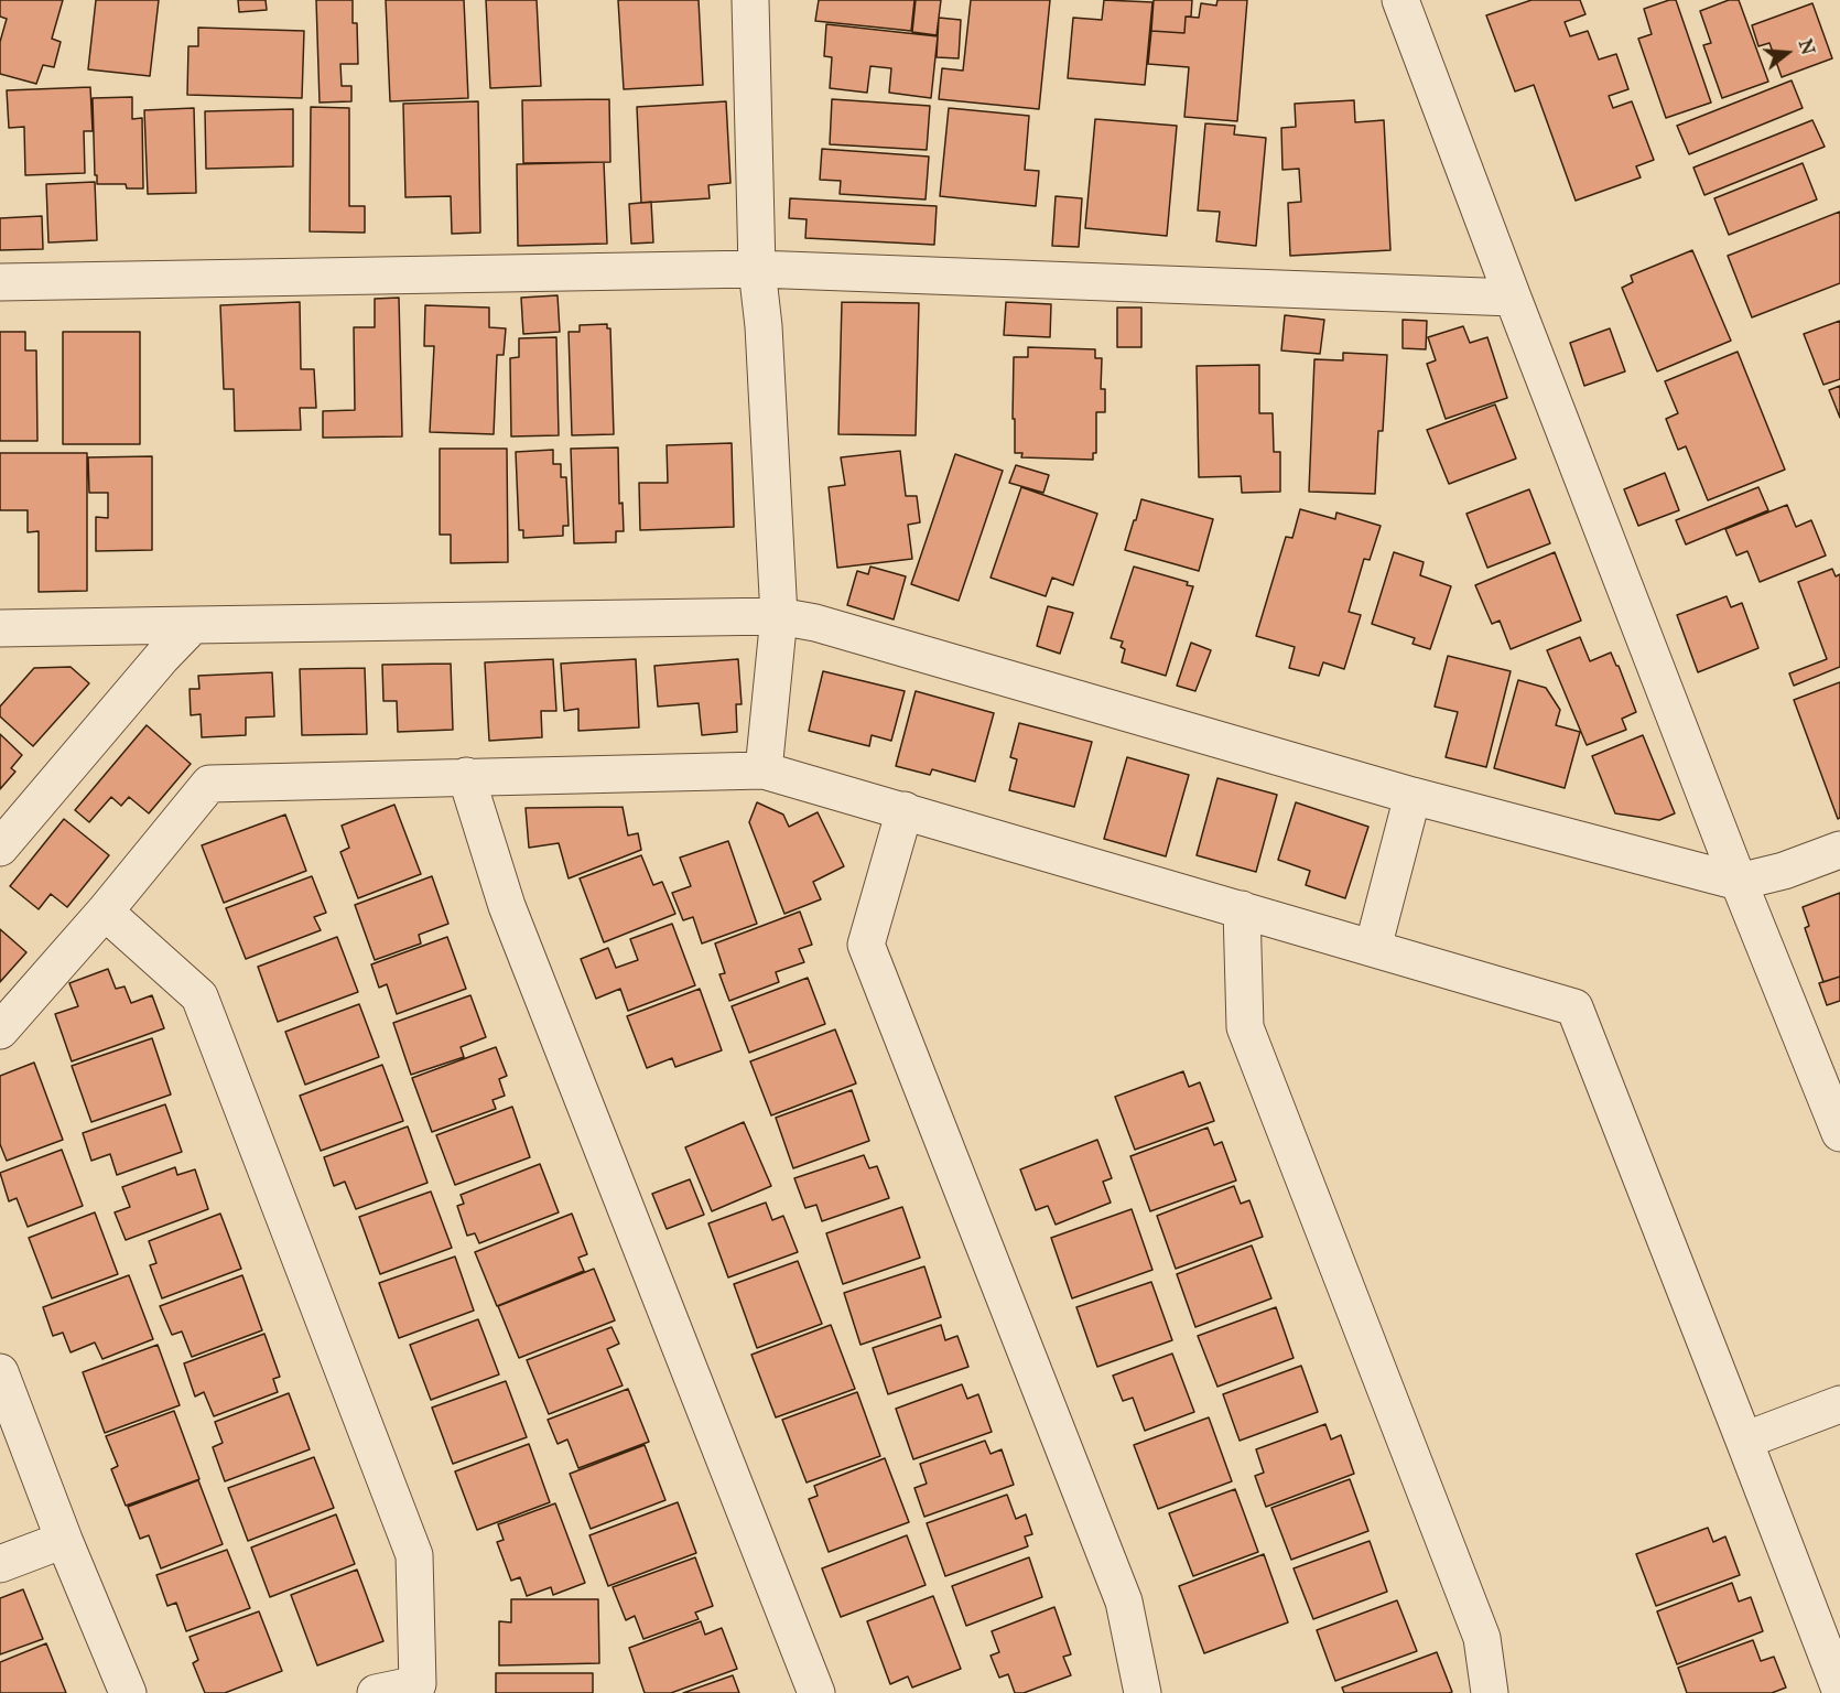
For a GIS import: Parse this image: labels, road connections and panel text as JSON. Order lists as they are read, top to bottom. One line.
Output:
{"north":"right"}
